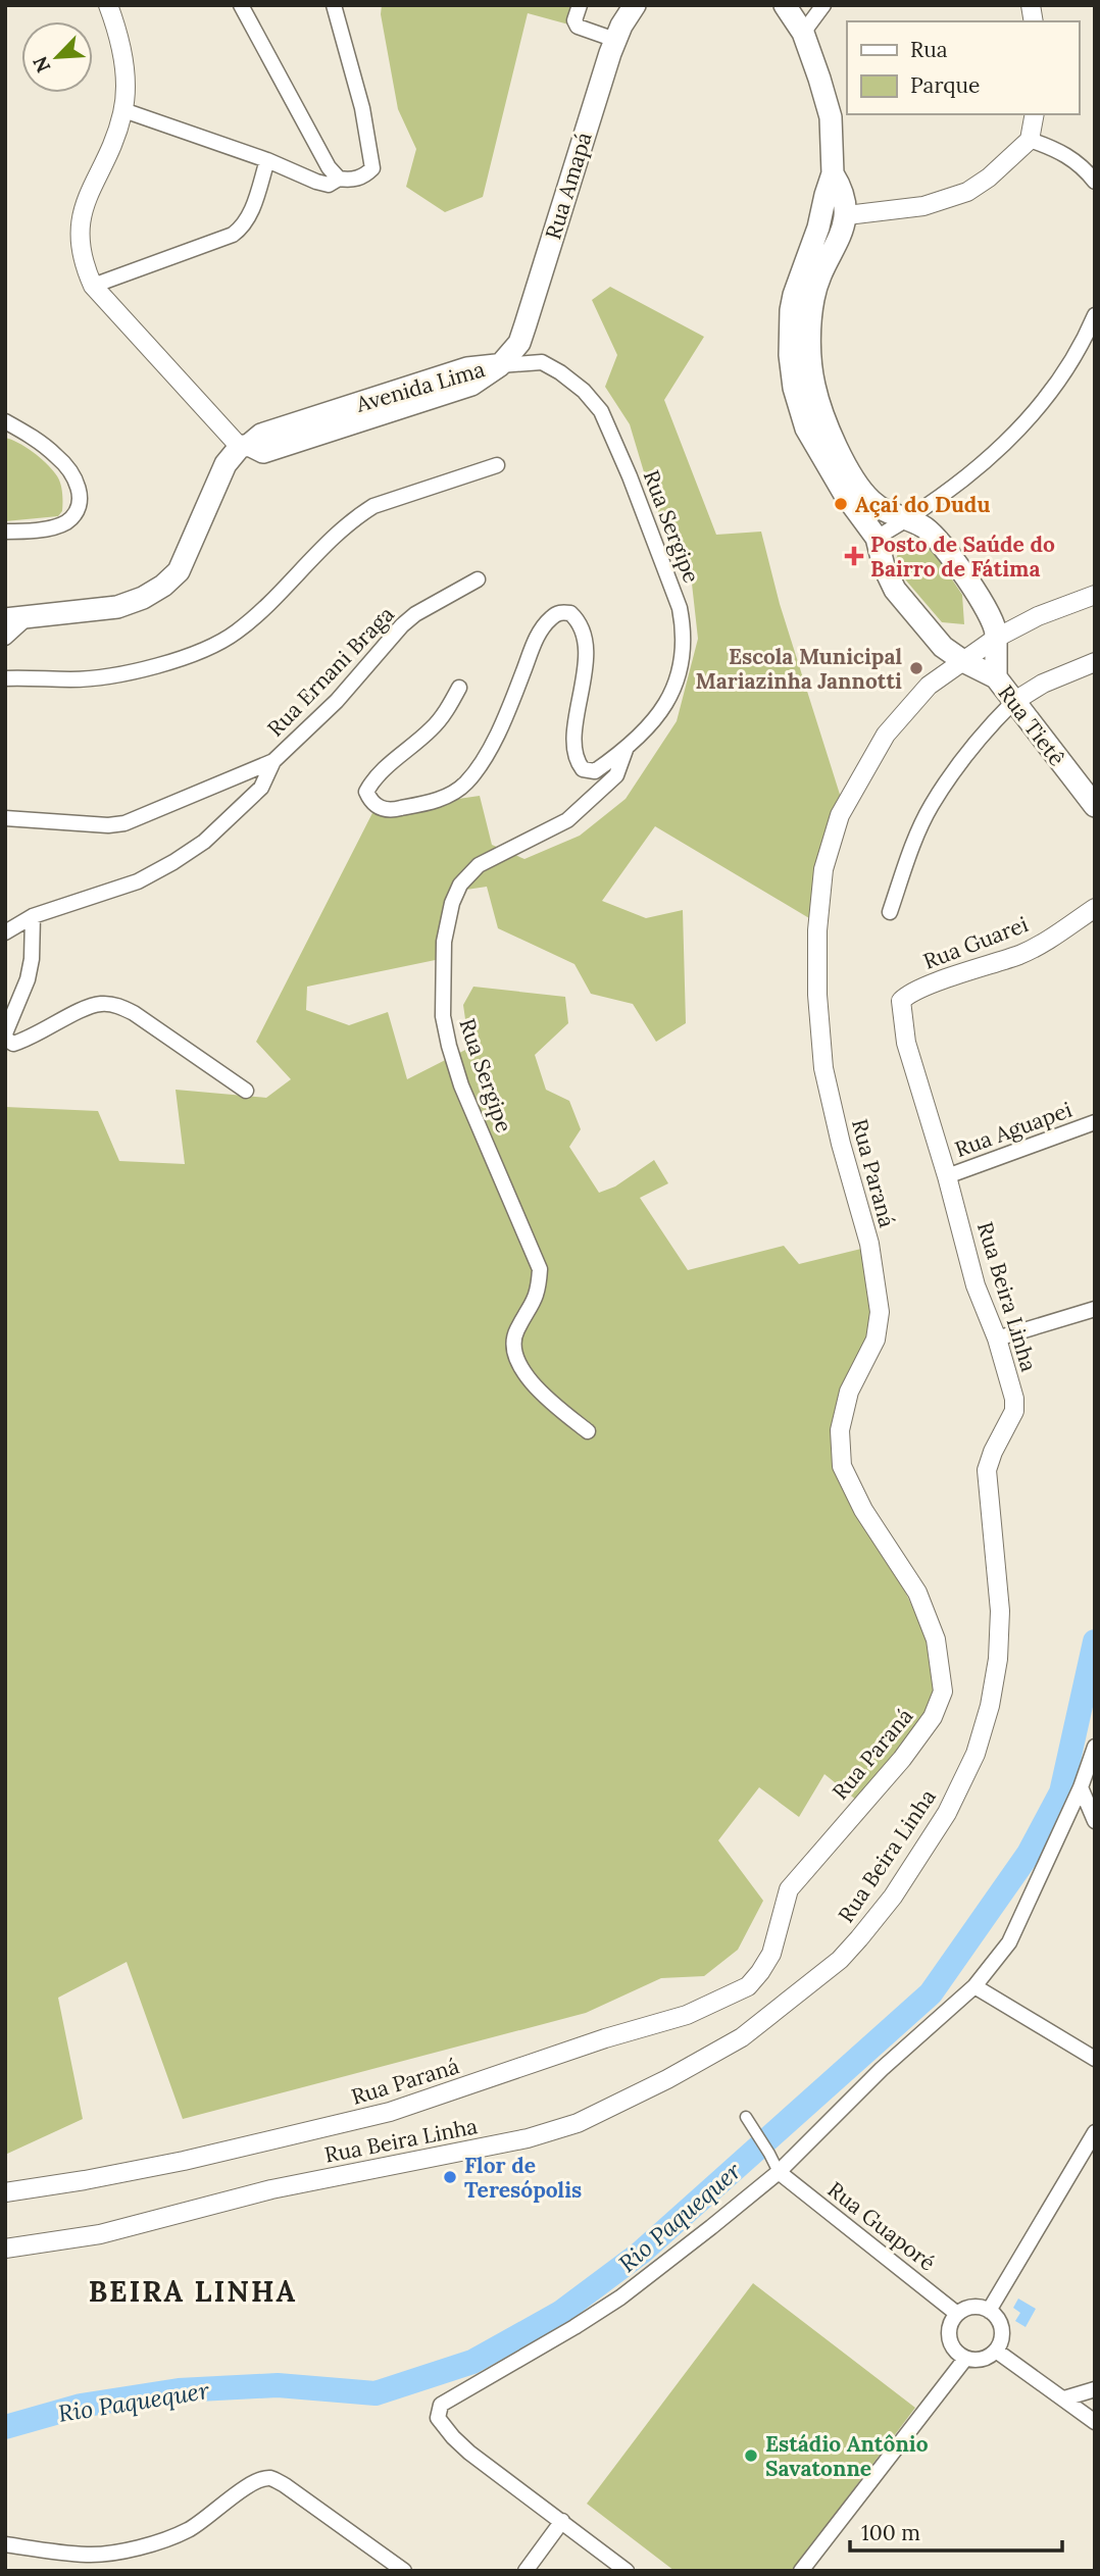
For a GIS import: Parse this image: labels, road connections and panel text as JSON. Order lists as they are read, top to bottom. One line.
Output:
{"streets":{"main road":["Rua Amapá","Avenida Lima","Rua Tietê"],"street":["Rua Sergipe","Rua Ernani Braga","Rua Guarei","Rua Aguapei","Rua Paraná","Rua Beira Linha","Rua Guaporé"]},"crossings":[["Rua Amapá","Avenida Lima"],["Rua Amapá","Rua Sergipe"],["Avenida Lima","Rua Sergipe"],["Rua Tietê","Rua Paraná"],["Rua Guarei","Rua Beira Linha"],["Rua Aguapei","Rua Beira Linha"]],"districts":["BEIRA LINHA"],"water":["Rio Paquequer"],"places":{"other":["Açaí do Dudu","Escola Municipal Mariazinha Jannotti","Flor de Teresópolis","Estádio Antônio Savatonne"],"health":["Posto de Saúde do Bairro de Fátima"]},"legend":["Rua","Parque"],"scale_bar":"100 m","north":"bottom left"}
